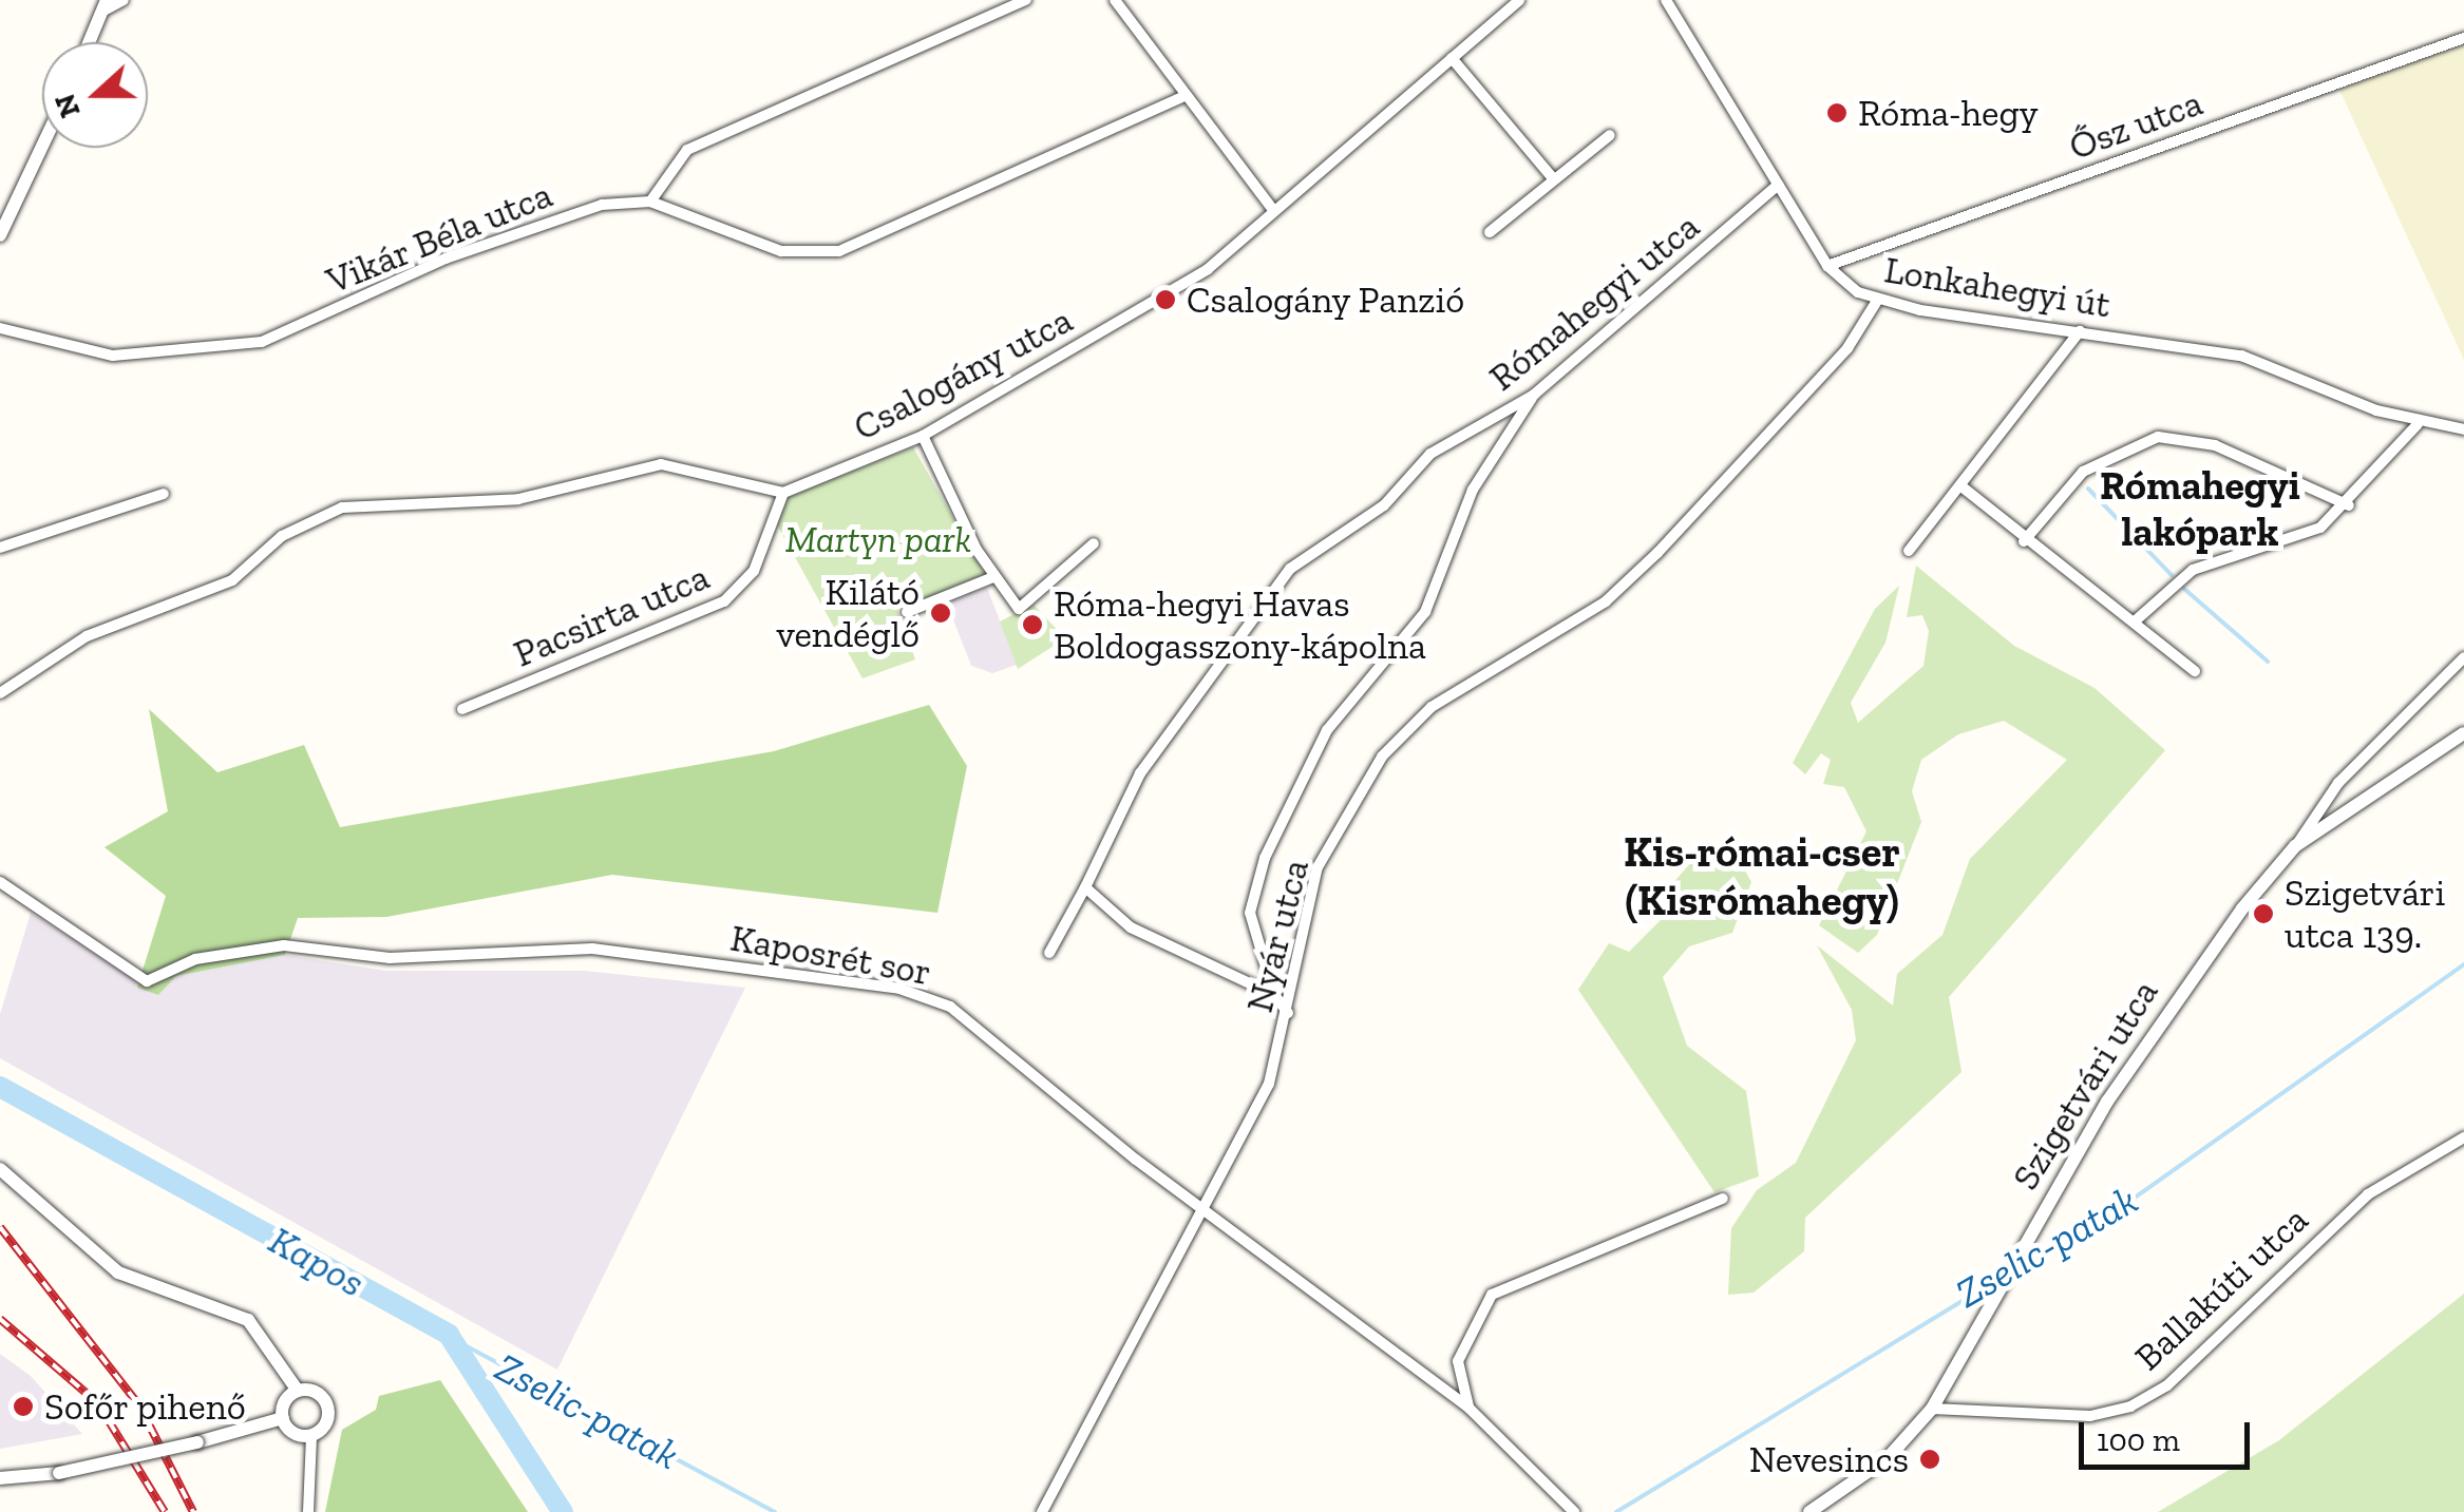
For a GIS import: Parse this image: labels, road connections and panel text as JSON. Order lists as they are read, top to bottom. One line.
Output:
{"streets":{"street":["Ősz utca","Vikár Béla utca","Lonkahegyi út","Rómahegyi utca","Csalogány utca","Pacsirta utca","Nyár utca","Kaposrét sor","Szigetvári utca","Ballakúti utca"]},"crossings":[["Ősz utca","Lonkahegyi út"],["Lonkahegyi út","Rómahegyi utca"],["Lonkahegyi út","Nyár utca"],["Csalogány utca","Pacsirta utca"],["Nyár utca","Kaposrét sor"],["Szigetvári utca","Ballakúti utca"]],"districts":["Rómahegyi lakópark","Kis-római-cser (Kisrómahegy)"],"water":["Zselic-patak","Kapos"],"parks":["Martyn park"],"places":["Róma-hegy","Csalogány Panzió","Kilátó vendéglő","Róma-hegyi Havas Boldogasszony-kápolna","Szigetvári utca 139.","Sofőr pihenő","Nevesincs"],"scale_bar":"100 m","north":"left"}
